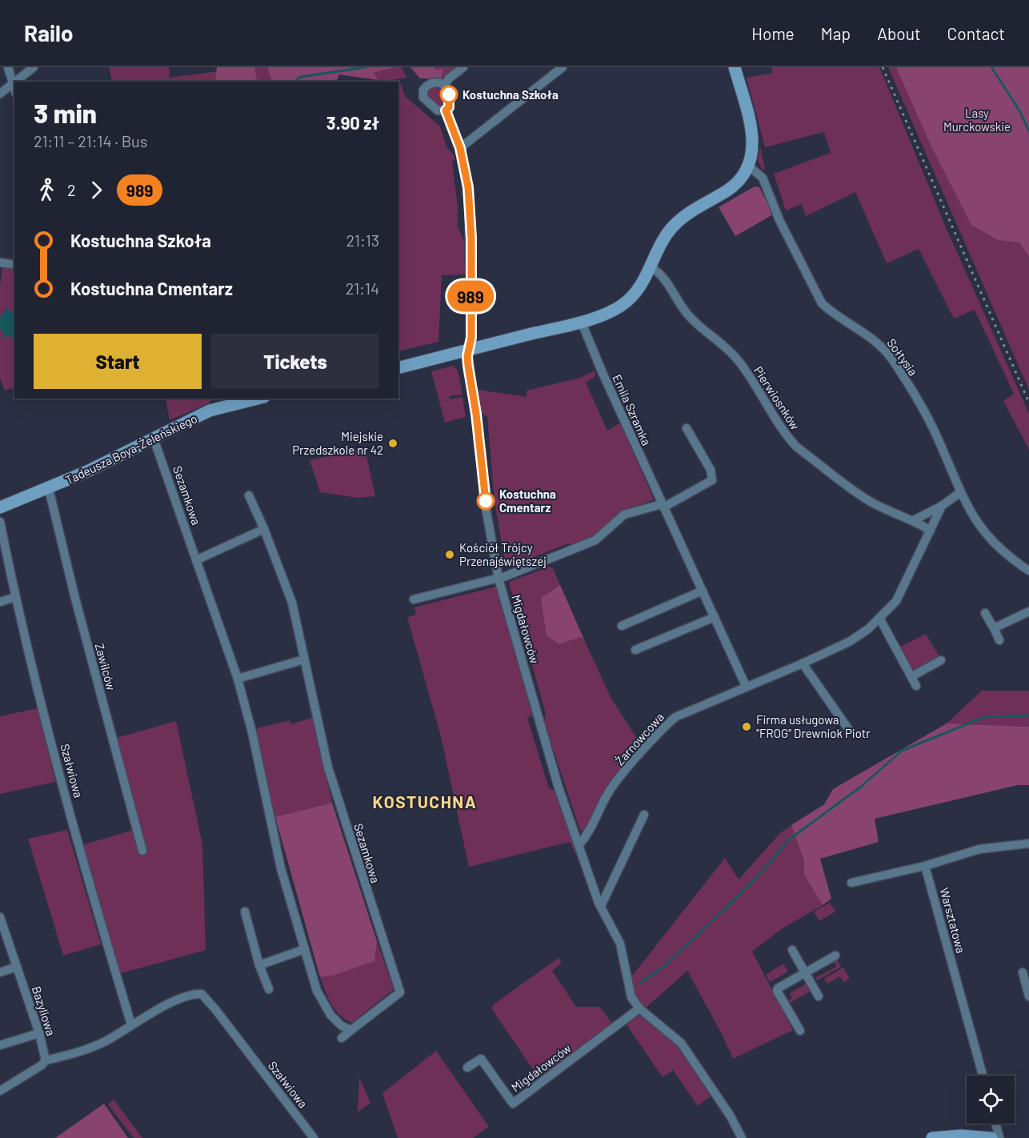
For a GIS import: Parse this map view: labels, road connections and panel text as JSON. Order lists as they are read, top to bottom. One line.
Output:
{"streets":{"street":["Sołtysia","Pierwiosnków","Emila Szramka","Tadeusza Boya-Żeleńskiego","Sezamkowa","Migdałowców","Zawilców","Żarnowcowa","Szałwiowa","Warsztatowa","Bazyliowa"]},"crossings":[["Sołtysia","Żarnowcowa"],["Pierwiosnków","Żarnowcowa"],["Emila Szramka","Żarnowcowa"],["Tadeusza Boya-Żeleńskiego","Sezamkowa"],["Tadeusza Boya-Żeleńskiego","Zawilców"],["Migdałowców","Żarnowcowa"],["Szałwiowa","Bazyliowa"]],"districts":["KOSTUCHNA"],"parks":["Lasy Murckowskie"],"places":["Kostuchna Szkoła","Miejskie Przedszkole nr 42","Kostuchna Cmentarz","Kościół Trójcy Przenajświętszej","Firma usługowa \"FROG\" Drewniok Piotr"],"lines":["bus line 989"],"page":{"header":"Railo","nav":["Home","Map","About","Contact"],"on_map":"989","heading":["3 min","21:11 – 21:14 · Bus","3.90 zł"],"legs":["2","989"],"list":[{"name":"Kostuchna Szkoła","value":"21:13"},{"name":"Kostuchna Cmentarz","value":"21:14"}],"buttons":["Start","Tickets"]}}
